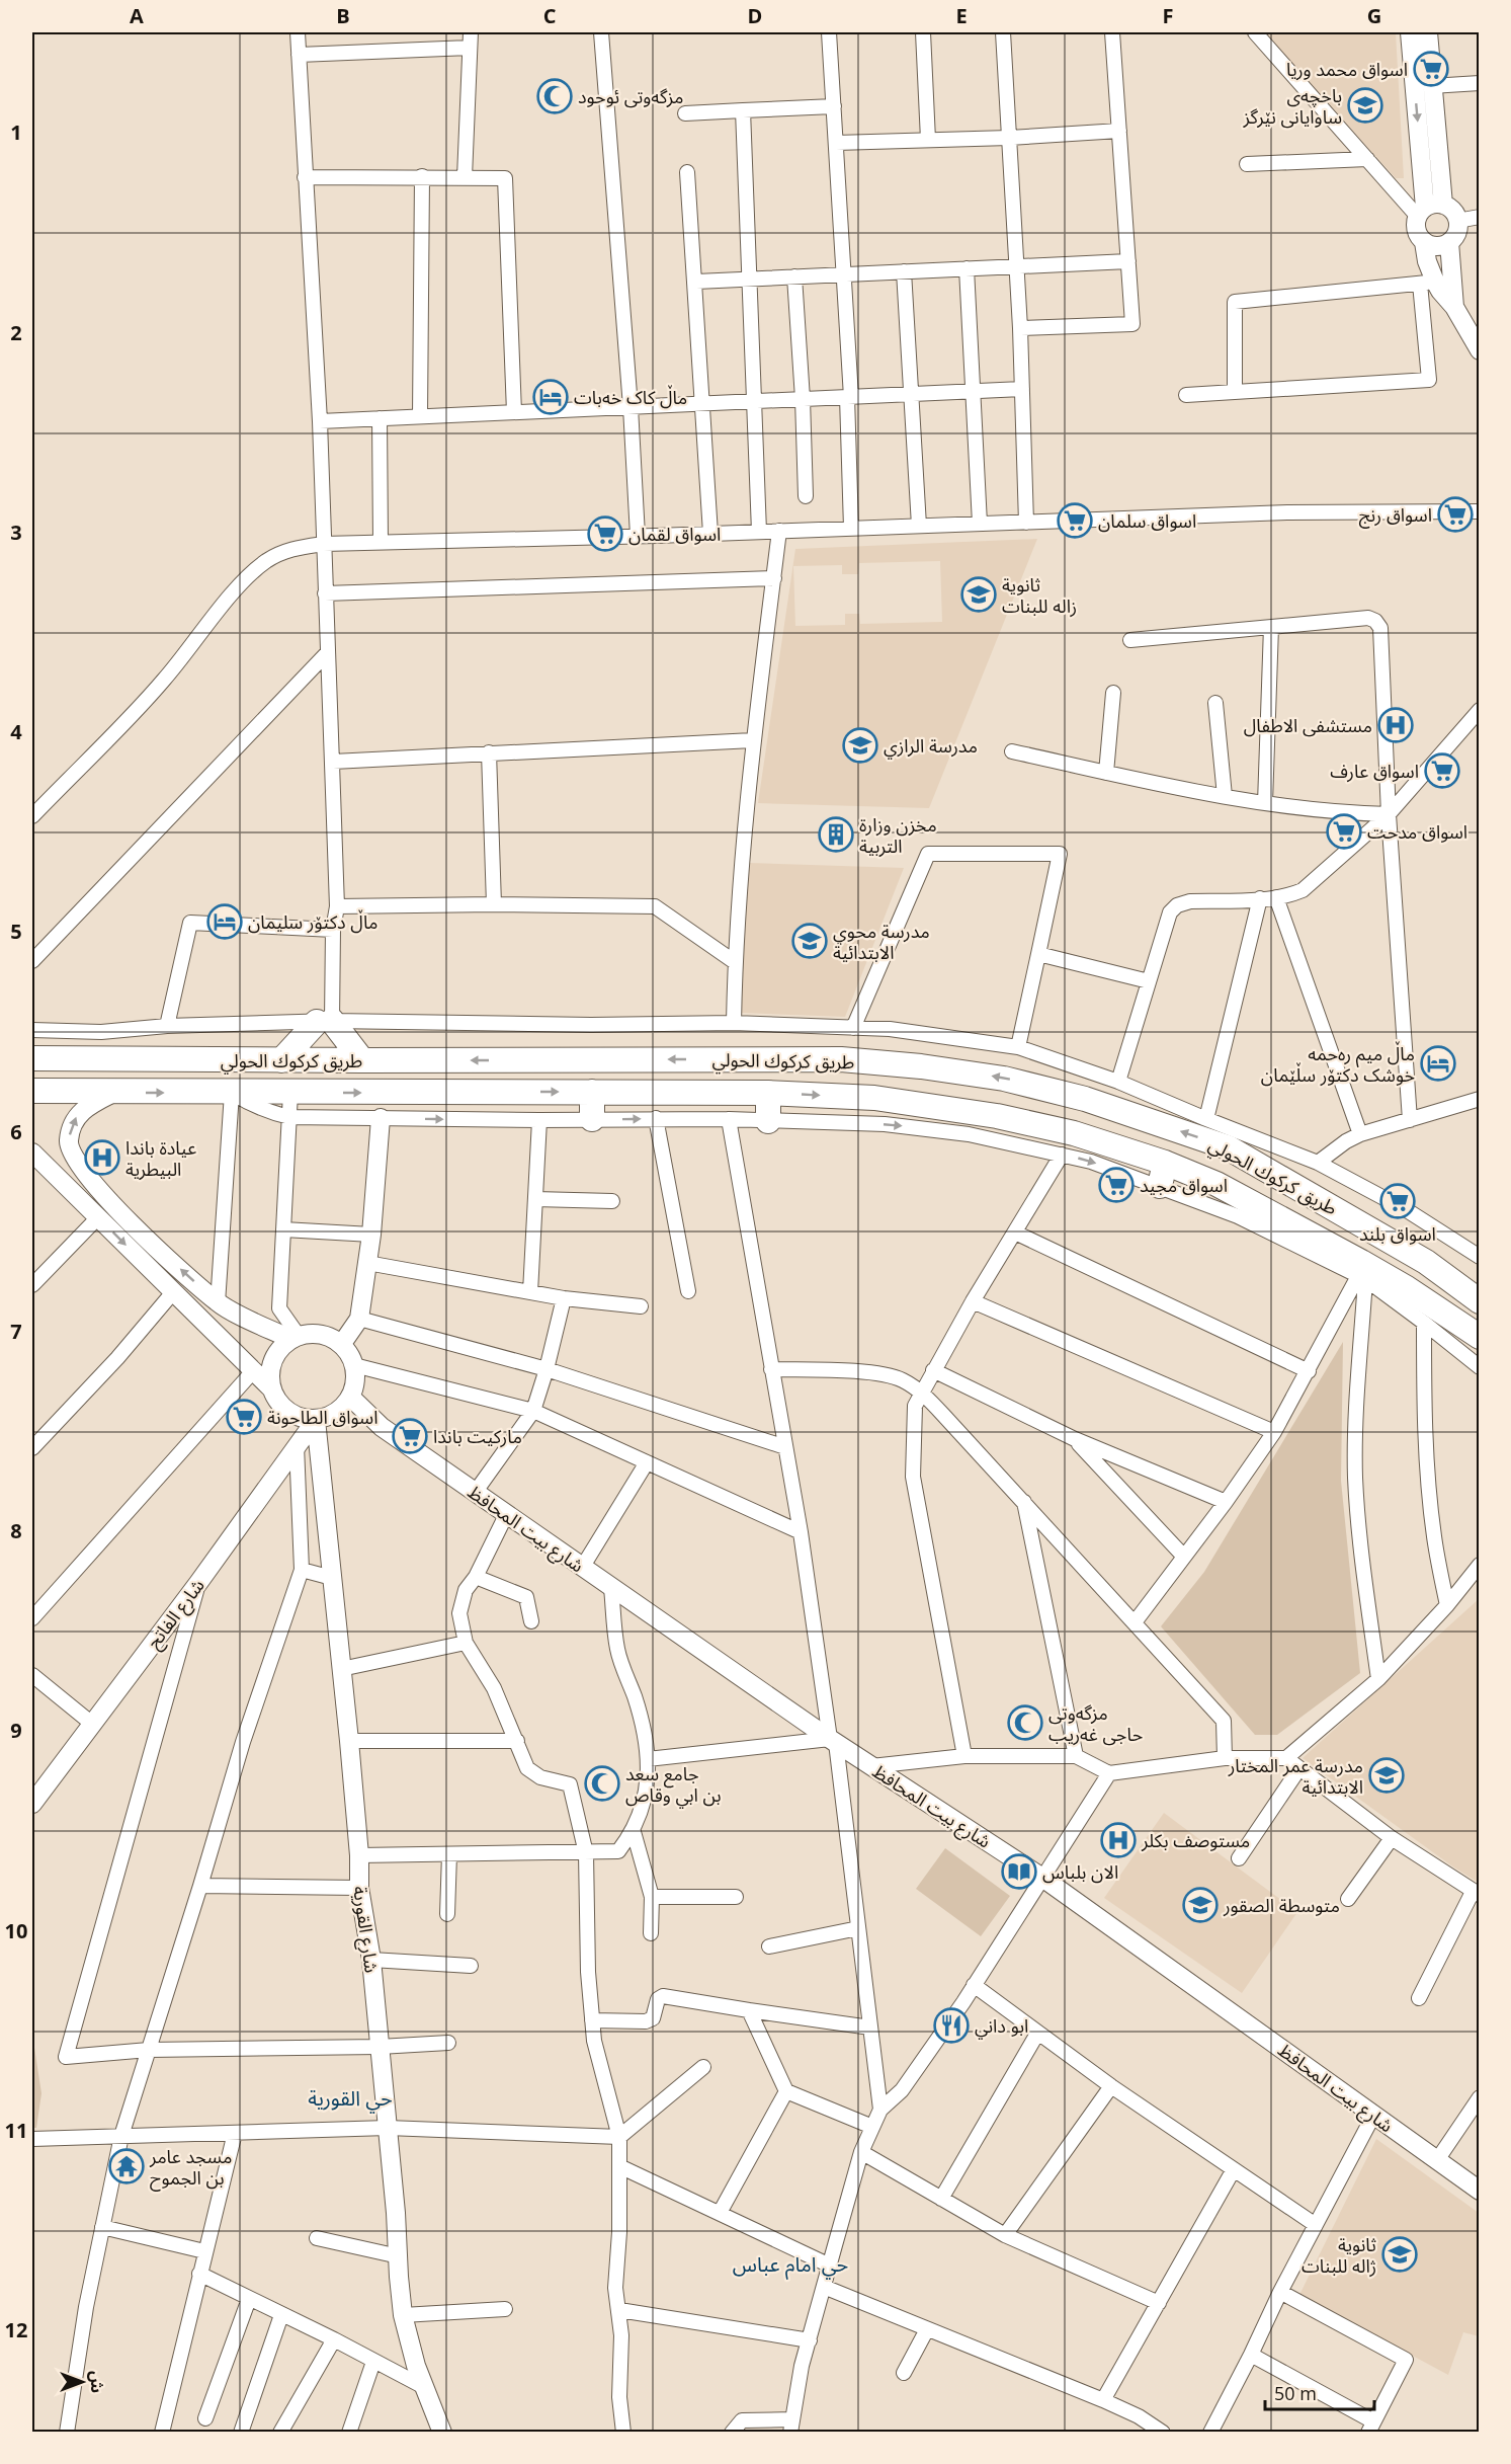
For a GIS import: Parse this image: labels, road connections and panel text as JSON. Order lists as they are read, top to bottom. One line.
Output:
{"streets":{"highway":["طريق كركوك الحولي"],"street":["شارع بيت المحافظ","شارع الفاتح","شارع القورية"]},"crossings":[["شارع بيت المحافظ","شارع الفاتح"],["شارع بيت المحافظ","شارع القورية"],["شارع الفاتح","شارع القورية"]],"districts":["حي القورية","حي امام عباس"],"places":{"supermarket":["اسواق محمد وريا","اسواق رنج","اسواق سلمان","اسواق لقمان","اسواق عارف","اسواق مدحت","اسواق مجيد","اسواق بلند","اسواق الطاحونة","ماركيت باندا"],"mosque":["مزگەوتی ئوحود","مزگەوتی حاجی غەریب","جامع سعد بن ابي وقاص"],"school or university":["باخچەی ساوایانی نێرگز","ثانوية زاله للبنات","مدرسة الرازي","مدرسة محوي الابتدائية","مدرسة عمر المختار الابتدائية","متوسطة الصقور","ثانوية ژاله للبنات"],"hotel":["ماڵ کاک خەبات","ماڵ دکتۆر سلیمان","ماڵ میم رەحمە خوشک دکتۆر سڵێمان"],"hospital":["مستشفى الاطفال","عيادة باندا البيطرية","مستوصف بكلر"],"building":["مخزن وزارة التربية"],"library":["الان بلباس"],"restaurant":["ابو داني"],"temple":["مسجد عامر بن الجموح"]},"scale_bar":"50 m","north":"right","grid":{"columns":["A","B","C","D","E","F","G"],"rows":["1","2","3","4","5","6","7","8","9","10","11","12"]}}
